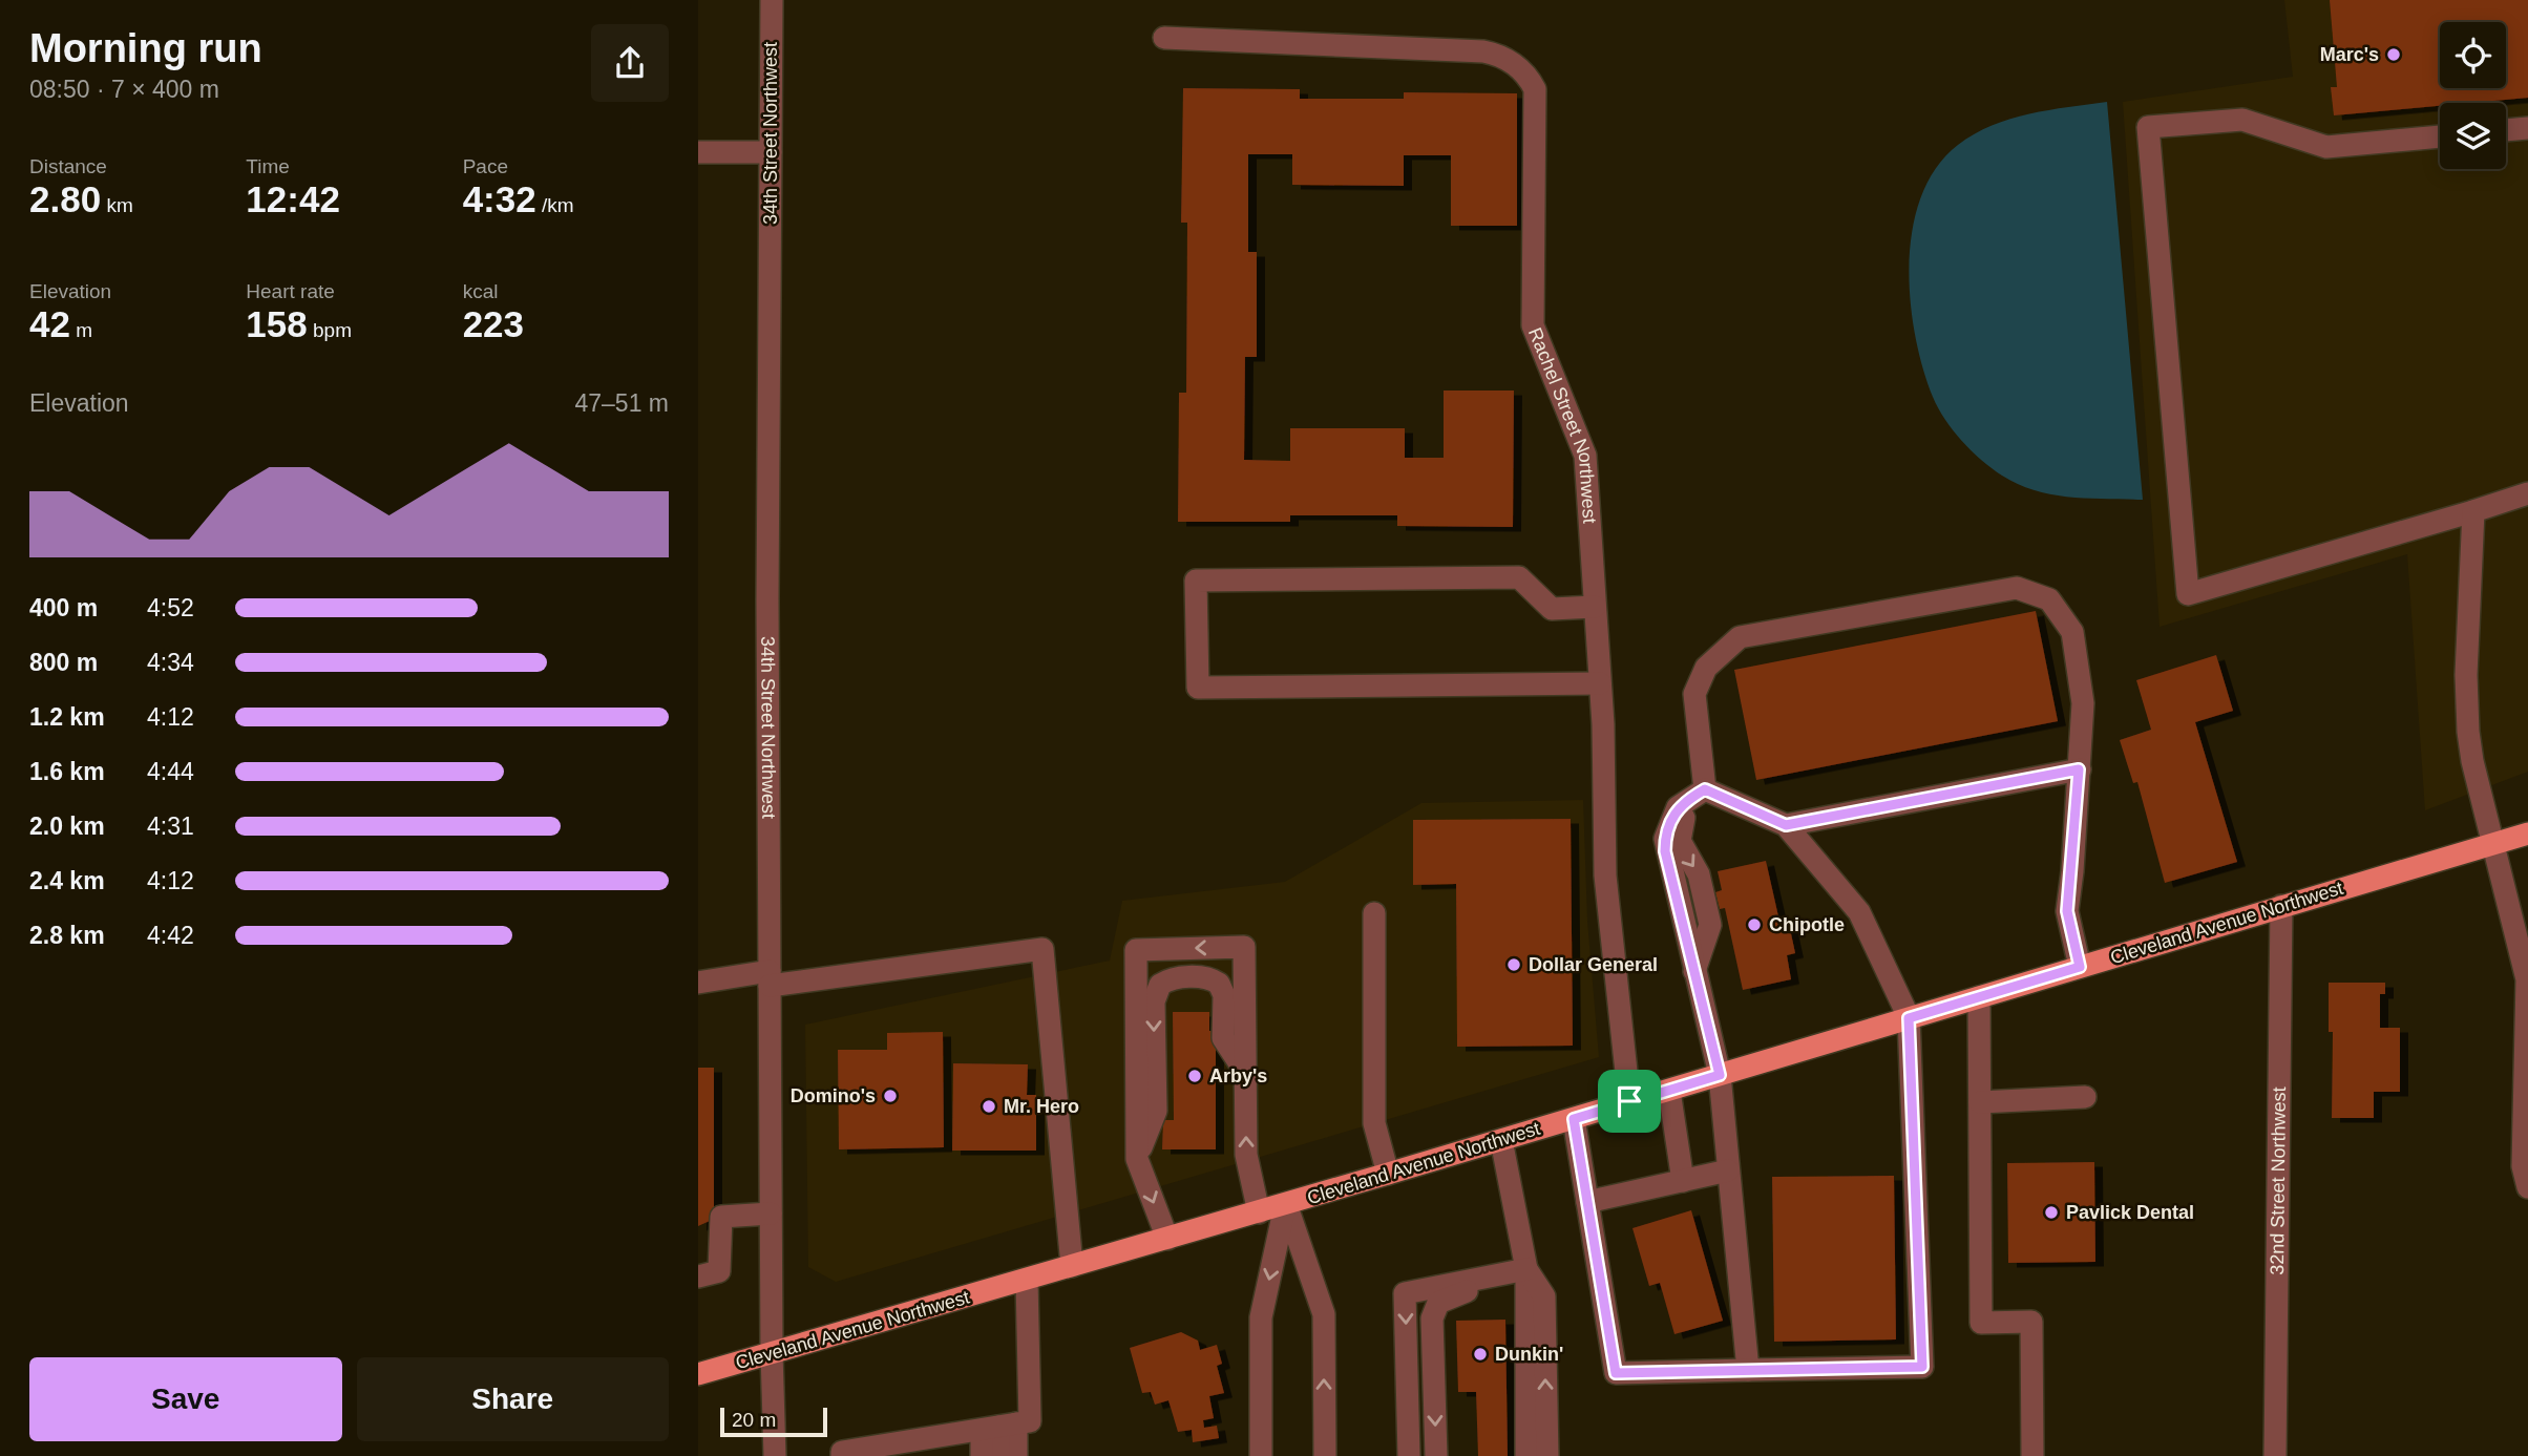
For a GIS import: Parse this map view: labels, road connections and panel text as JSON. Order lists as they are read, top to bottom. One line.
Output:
{"streets":{"main road":["Cleveland Avenue Northwest"],"street":["34th Street Northwest","Rachel Street Northwest","32nd Street Northwest"]},"crossings":[["34th Street Northwest","Cleveland Avenue Northwest"],["Rachel Street Northwest","Cleveland Avenue Northwest"],["Cleveland Avenue Northwest","32nd Street Northwest"]],"places":["Marc's","Chipotle","Dollar General","Arby's","Domino's","Mr. Hero","Pavlick Dental","Dunkin'"],"scale_bar":"20 m","page":{"heading":["Morning run","08:50 · 7 × 400 m"],"stats":[["Distance","2.80 km"],["Time","12:42"],["Pace","4:32 /km"],["Elevation","42 m"],["Heart rate","158 bpm"],["kcal","223"]],"chart":["Elevation","47–51 m"],"list":[{"name":"400 m","note":"4:52"},{"name":"800 m","note":"4:34"},{"name":"1.2 km","note":"4:12"},{"name":"1.6 km","note":"4:44"},{"name":"2.0 km","note":"4:31"},{"name":"2.4 km","note":"4:12"},{"name":"2.8 km","note":"4:42"}],"buttons":["Save","Share"],"scale":"20 m"}}
